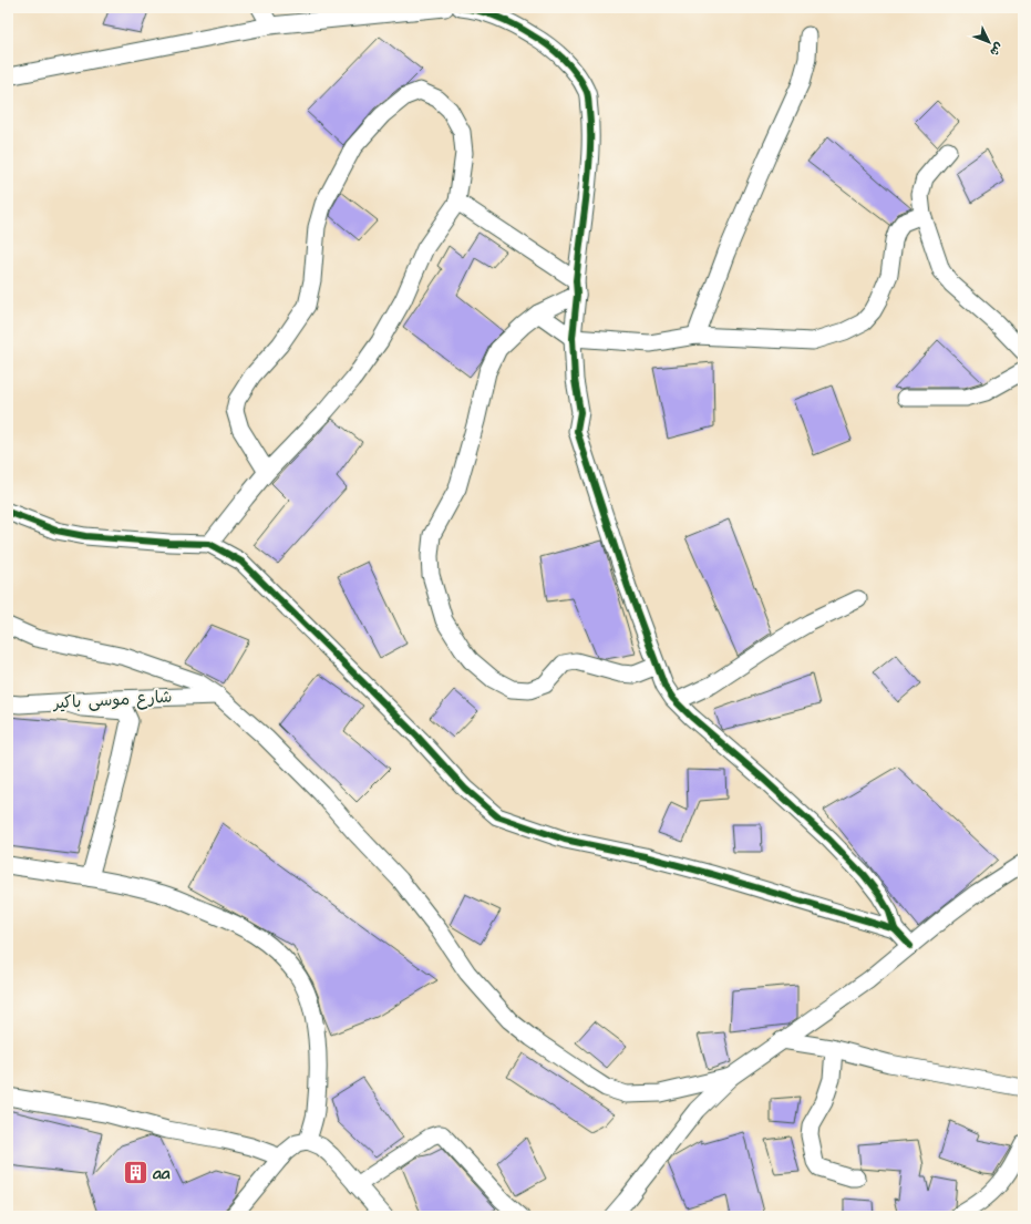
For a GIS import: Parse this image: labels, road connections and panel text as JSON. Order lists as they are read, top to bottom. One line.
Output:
{"streets":{"street":["شارع موسى باكير"]},"places":{"building":["aa"]},"north":"bottom right"}
